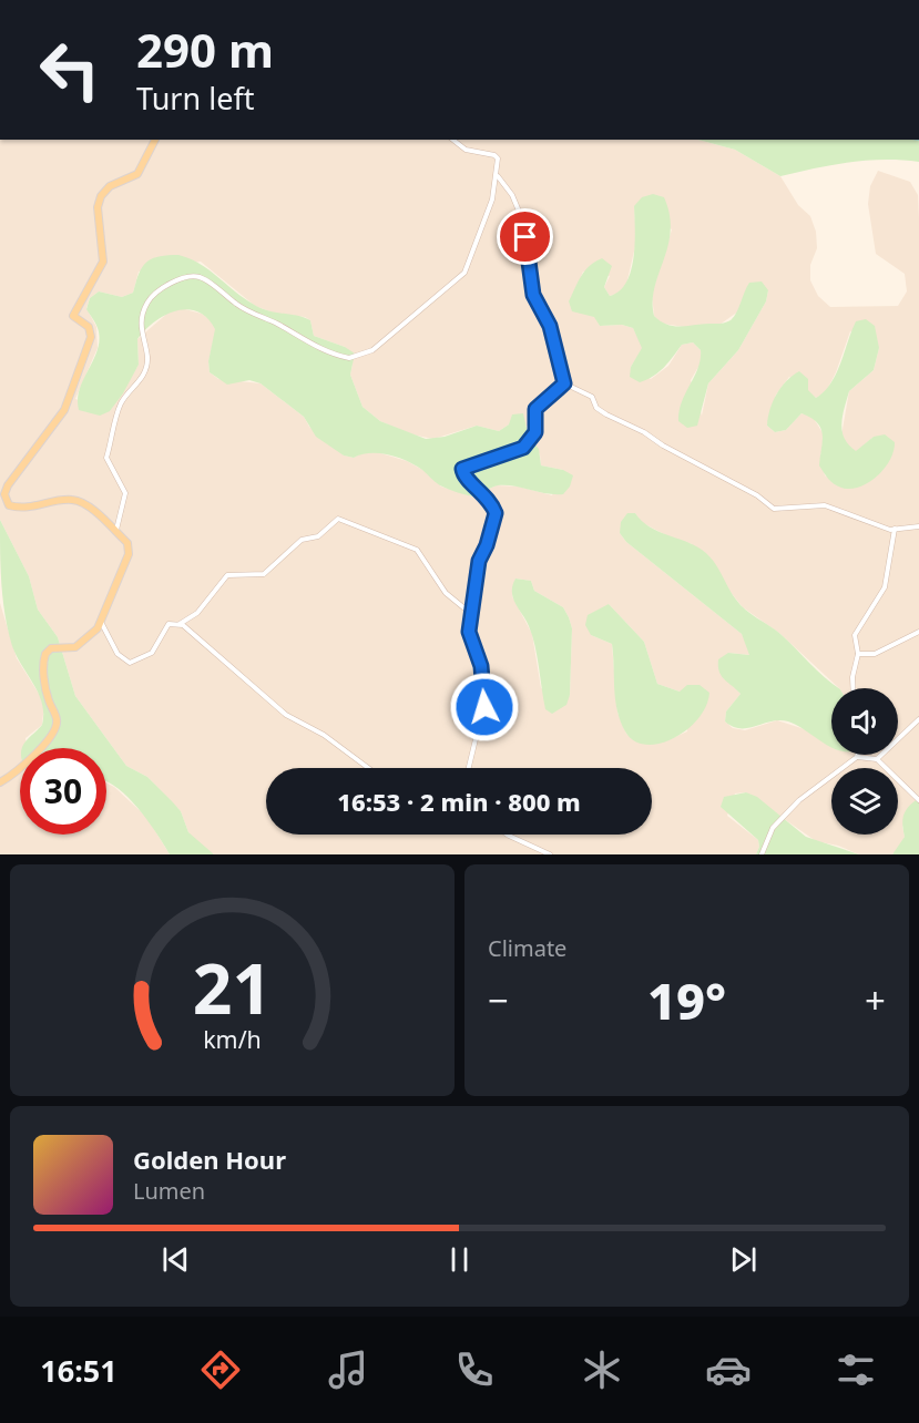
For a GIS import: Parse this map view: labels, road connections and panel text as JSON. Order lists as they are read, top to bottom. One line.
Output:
{"page":{"turn":["290 m","Turn left"],"limit":"30","trip":"16:53 · 2 min · 800 m","tile":"Climate","heat":["−","19°","+"],"song":["Golden Hour","Lumen"],"tabs":"16:51","gauge":["21","km/h"]}}
